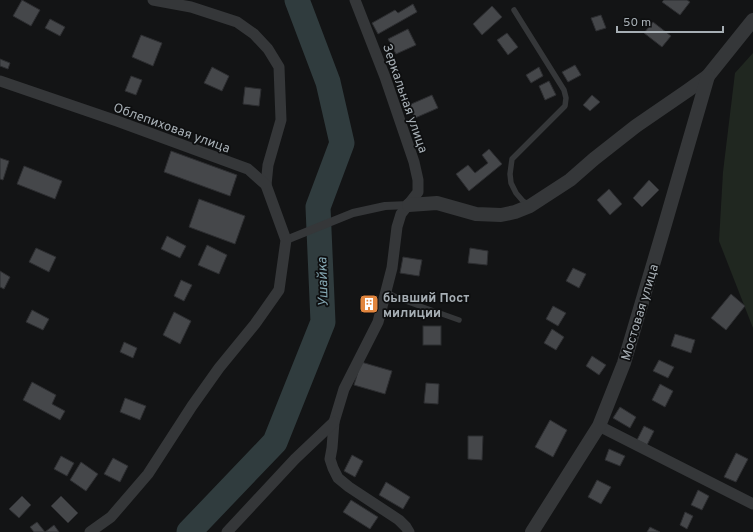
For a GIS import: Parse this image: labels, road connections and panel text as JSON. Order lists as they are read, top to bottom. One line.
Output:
{"streets":{"street":["Зеркальная улица","Облепиховая улица","Мостовая улица"]},"water":["Ушайка"],"places":{"building":["бывший Пост милиции"]},"scale_bar":"50 m"}
